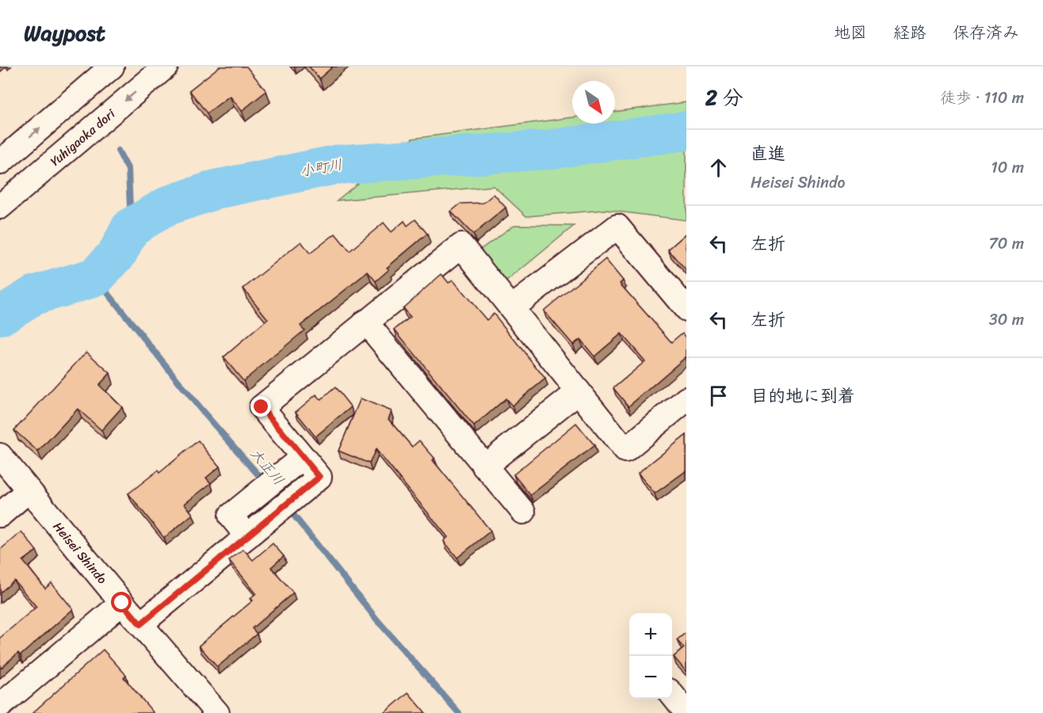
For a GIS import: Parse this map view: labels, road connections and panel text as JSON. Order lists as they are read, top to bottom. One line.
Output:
{"streets":{"street":["Yuhigaoka dori","Heisei Shindo"]},"water":["小町川","大正川"],"north":"bottom right","page":{"header":"Waypost","nav":["地図","経路","保存済み"],"heading":["2 分","徒歩 · 110 m"],"list":[["直進","Heisei Shindo","10 m"],["左折","70 m"],["左折","30 m"],"目的地に到着"],"map_buttons":["+","−"]}}
